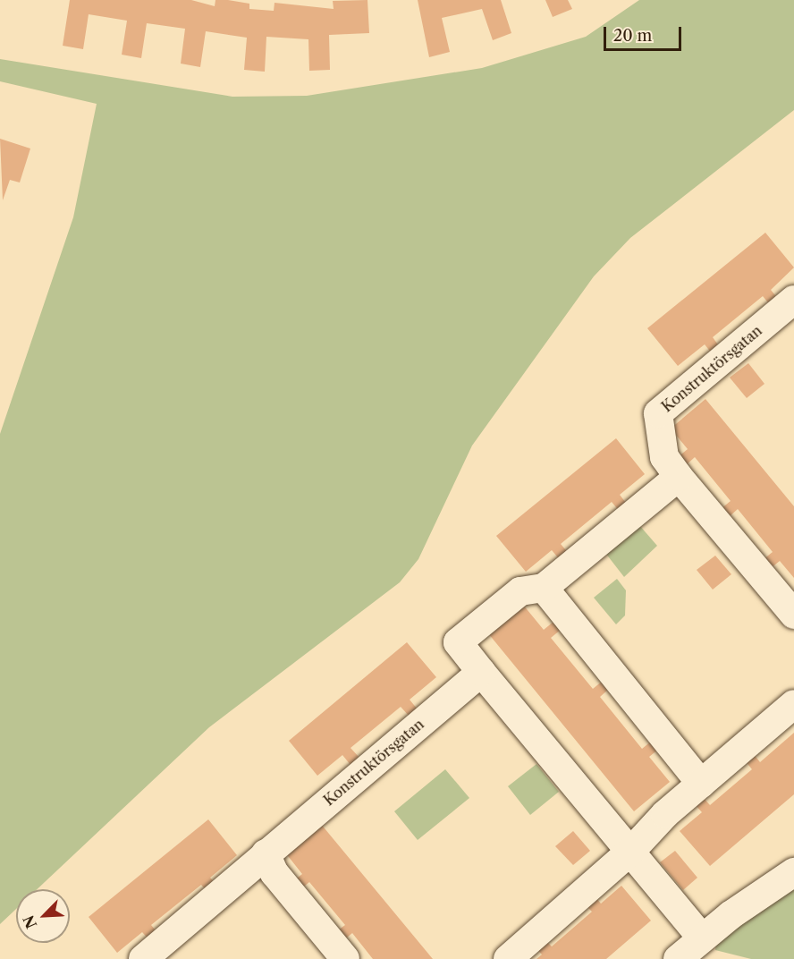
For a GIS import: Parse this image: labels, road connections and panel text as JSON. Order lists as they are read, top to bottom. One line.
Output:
{"streets":{"street":["Konstruktörsgatan"]},"scale_bar":"20 m","north":"bottom left"}
